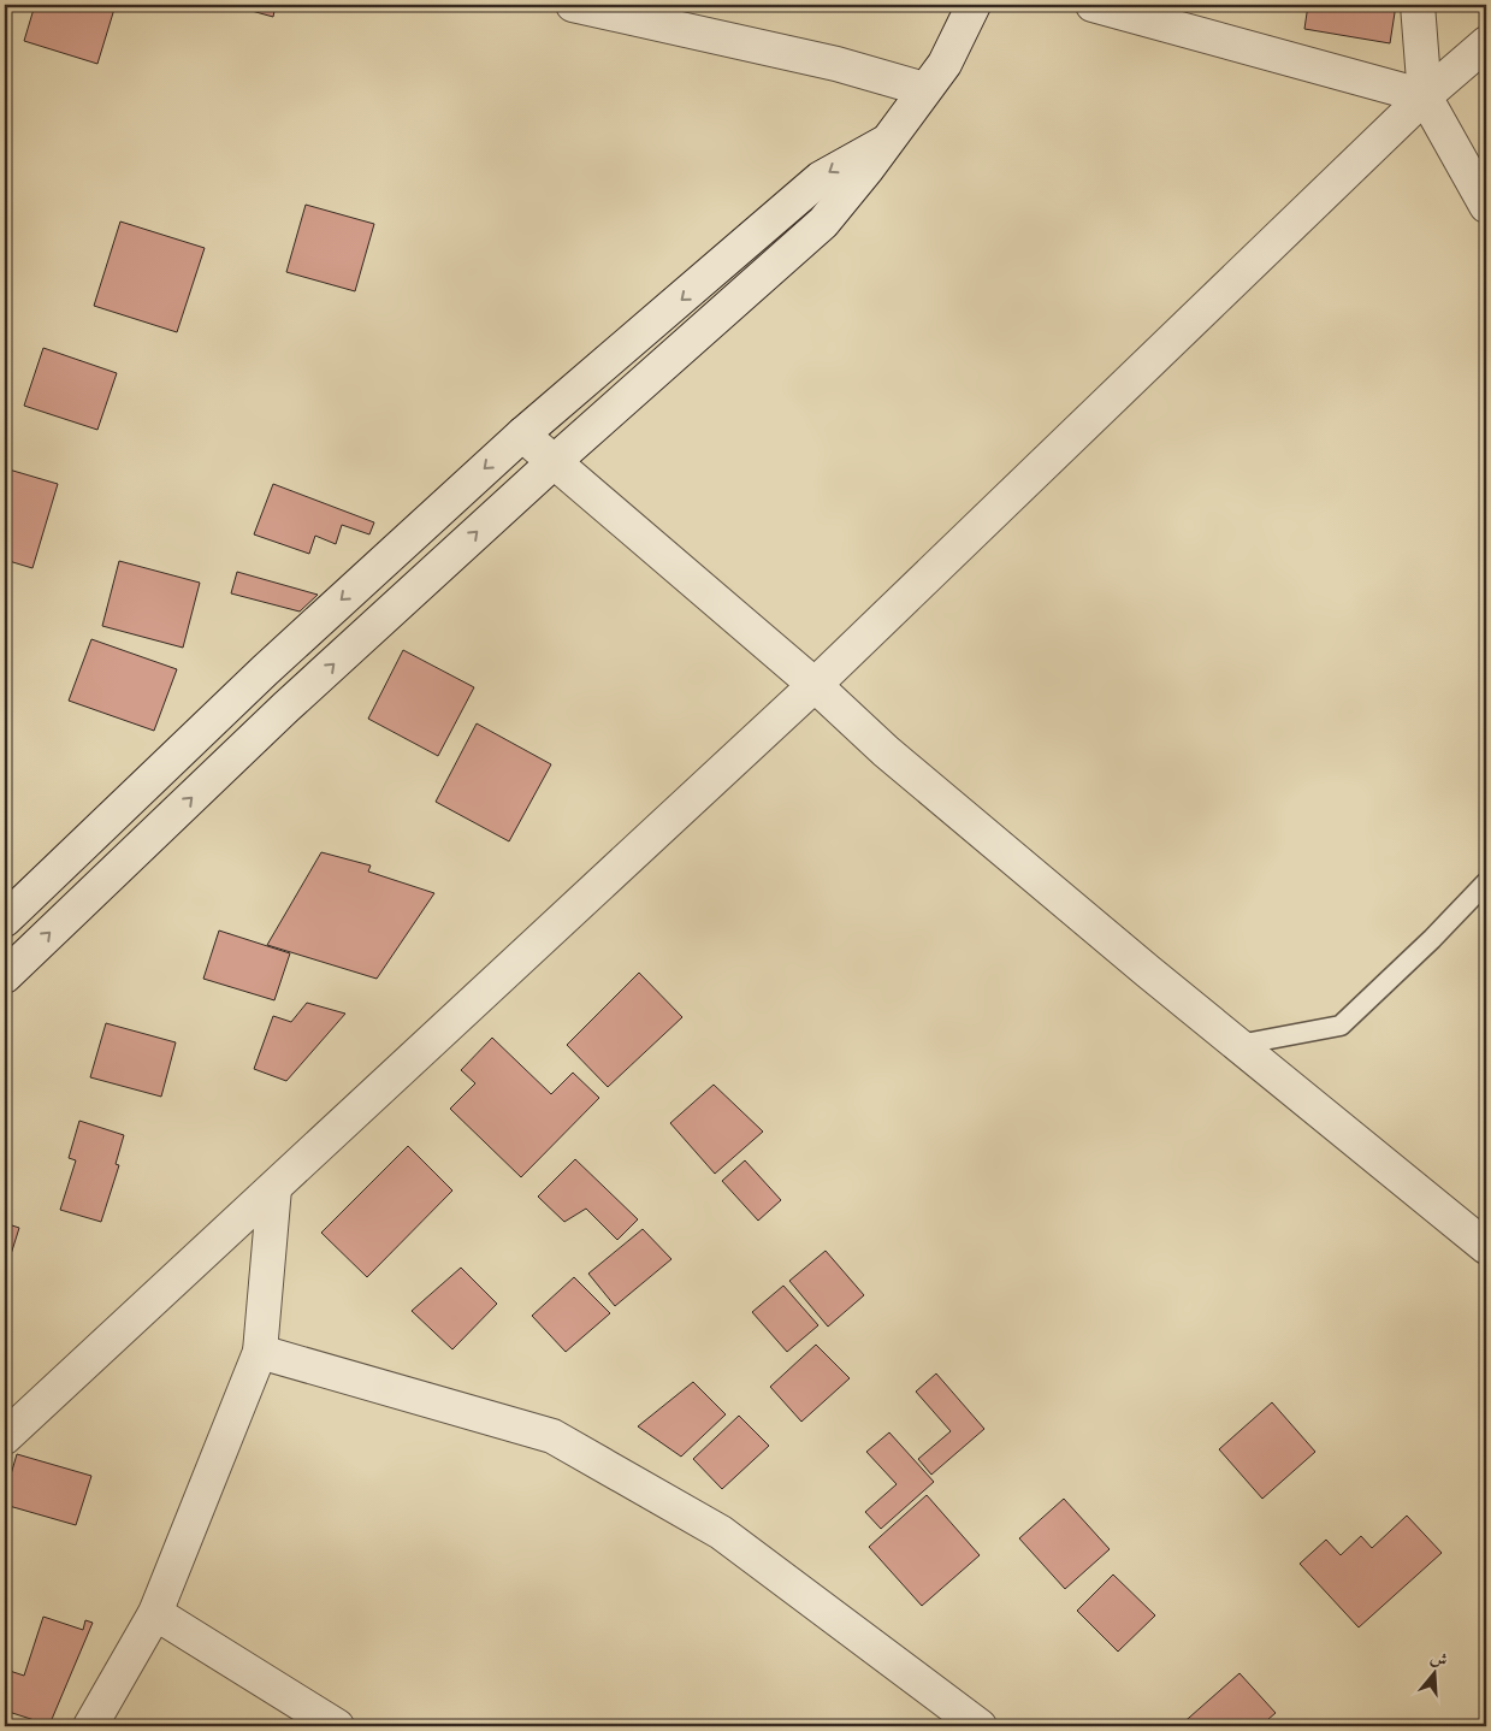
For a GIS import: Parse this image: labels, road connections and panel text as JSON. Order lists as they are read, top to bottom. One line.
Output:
{"north":"top"}
